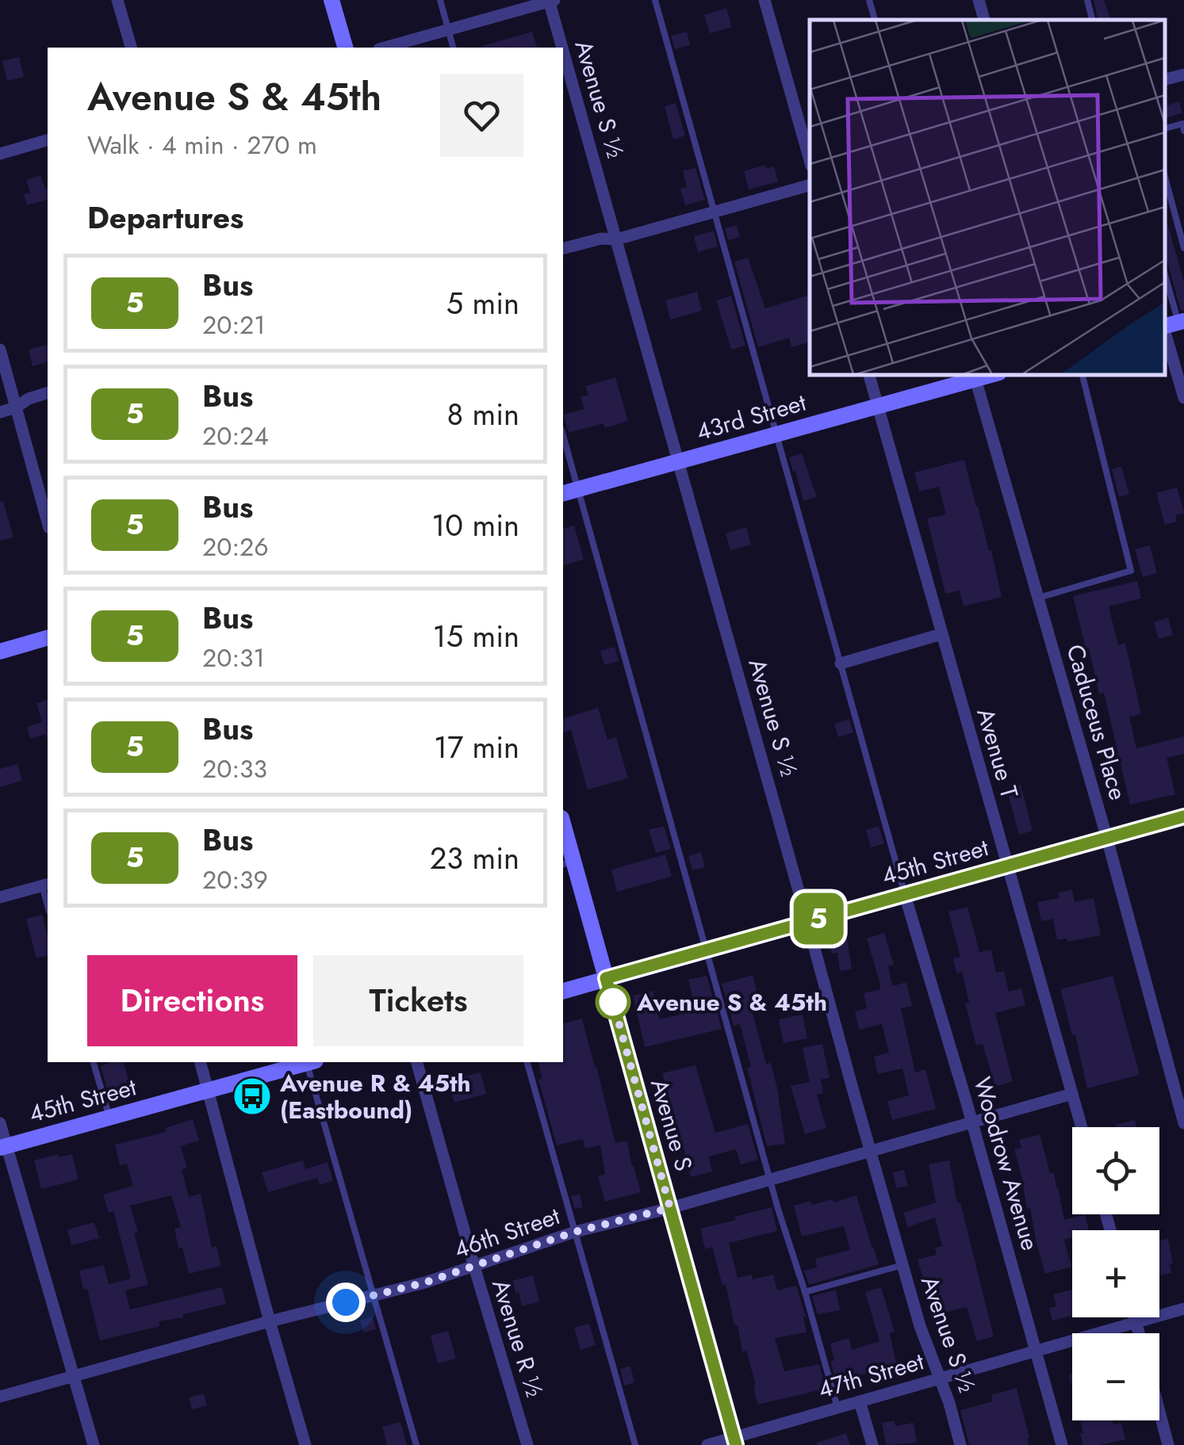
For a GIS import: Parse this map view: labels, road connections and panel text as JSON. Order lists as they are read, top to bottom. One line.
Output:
{"streets":{"main road":["43rd Street","45th Street","Avenue S"],"street":["Avenue S ½","Caduceus Place","Avenue T","Woodrow Avenue","46th Street","Avenue R ½","47th Street"]},"crossings":[["Avenue S ½","43rd Street"],["Avenue S ½","45th Street"],["Avenue S ½","46th Street"],["Avenue S ½","47th Street"],["43rd Street","Caduceus Place"],["43rd Street","Avenue T"],["Caduceus Place","45th Street"],["Avenue T","45th Street"],["Avenue T","46th Street"],["45th Street","Avenue S"],["45th Street","Woodrow Avenue"],["Avenue S","46th Street"],["Avenue S","47th Street"],["Woodrow Avenue","46th Street"],["Woodrow Avenue","47th Street"],["46th Street","Avenue R ½"]],"places":{"other":["Avenue S & 45th"],"bus stop":["Avenue R & 45th (Eastbound)"]},"lines":["bus line 5"],"page":{"on_map":"5","heading":[["Avenue S & 45th","Walk · 4 min · 270 m"],"Departures"],"list":[{"mark":"5","name":"Bus","note":"20:21","value":"5 min"},{"mark":"5","name":"Bus","note":"20:24","value":"8 min"},{"mark":"5","name":"Bus","note":"20:26","value":"10 min"},{"mark":"5","name":"Bus","note":"20:31","value":"15 min"},{"mark":"5","name":"Bus","note":"20:33","value":"17 min"},{"mark":"5","name":"Bus","note":"20:39","value":"23 min"}],"buttons":["Directions","Tickets"],"map_buttons":["+","−"]}}
